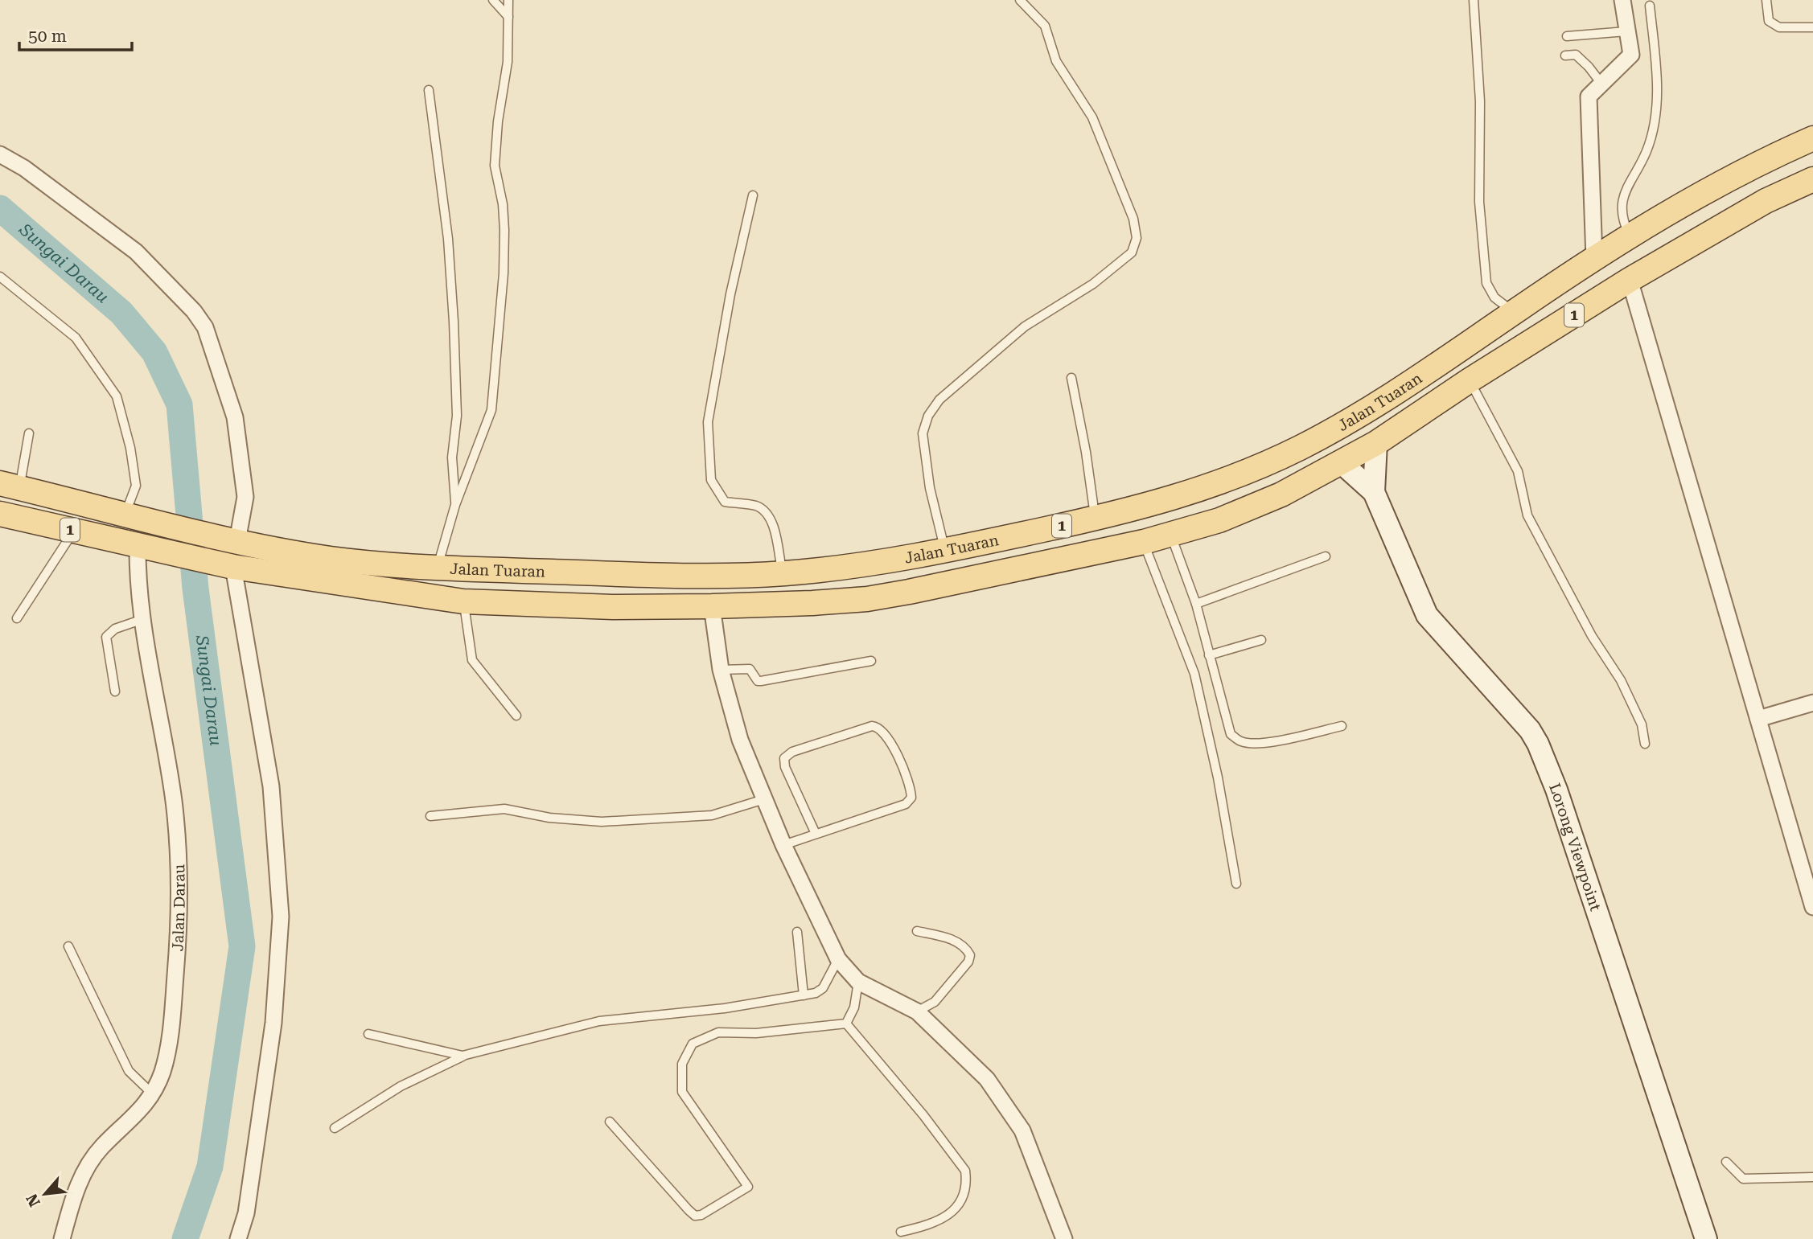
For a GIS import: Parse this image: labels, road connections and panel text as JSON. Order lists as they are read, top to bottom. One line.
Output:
{"streets":{"main road":["1","Jalan Tuaran"],"street":["Lorong Viewpoint","Jalan Darau"]},"crossings":[["Jalan Tuaran","Jalan Darau"]],"water":["Sungai Darau"],"scale_bar":"50 m","north":"bottom left"}
